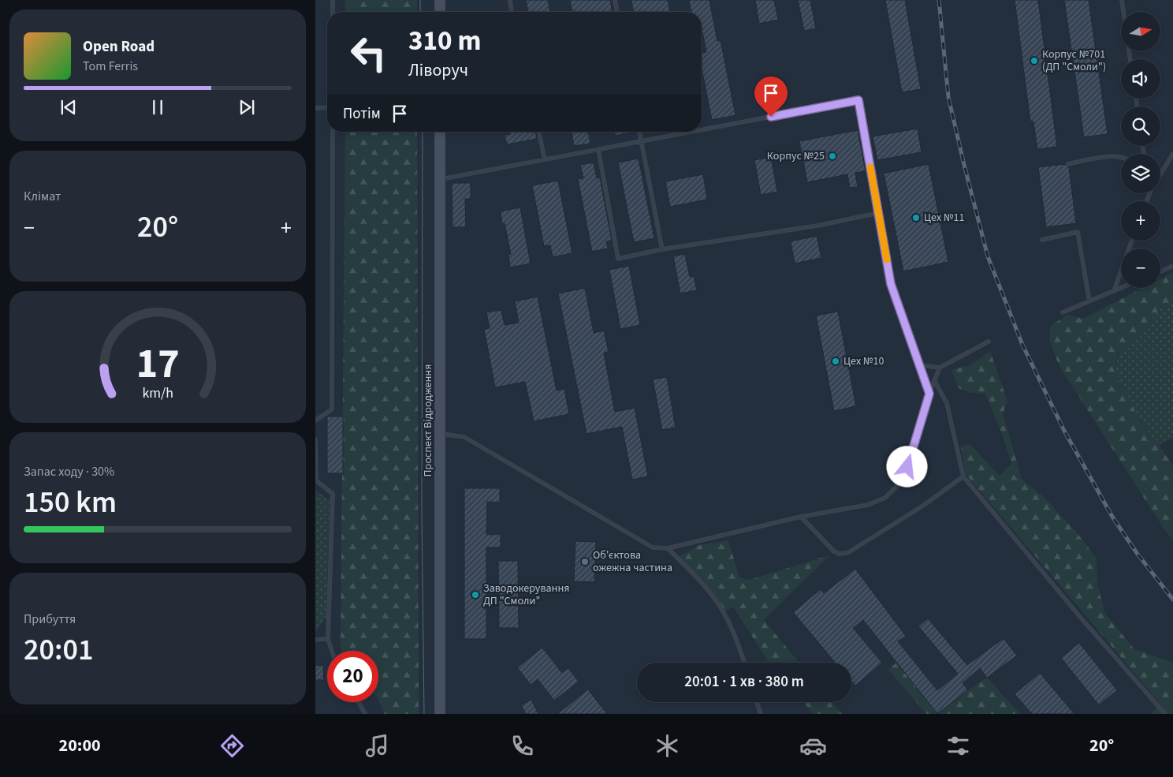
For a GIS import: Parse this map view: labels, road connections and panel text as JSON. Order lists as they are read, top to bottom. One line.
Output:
{"streets":{"street":["Проспект Відродження"]},"places":["Корпус №701 (ДП \"Смоли\")","Корпус №25","Цех №11","Цех №10","Об'єктова ожежна частина","Заводокерування ДП \"Смоли\""],"north":"right","page":{"map_buttons":["+","−"],"turn":["310 m","Ліворуч"],"song":["Open Road","Tom Ferris"],"then":"Потім","tile":["Клімат",["Запас ходу · 30%","150 km"],["Прибуття","20:01"]],"heat":["−","20°","+"],"limit":"20","trip":"20:01 · 1 хв · 380 m","tabs":["20:00","20°"],"gauge":["17","km/h"]}}
